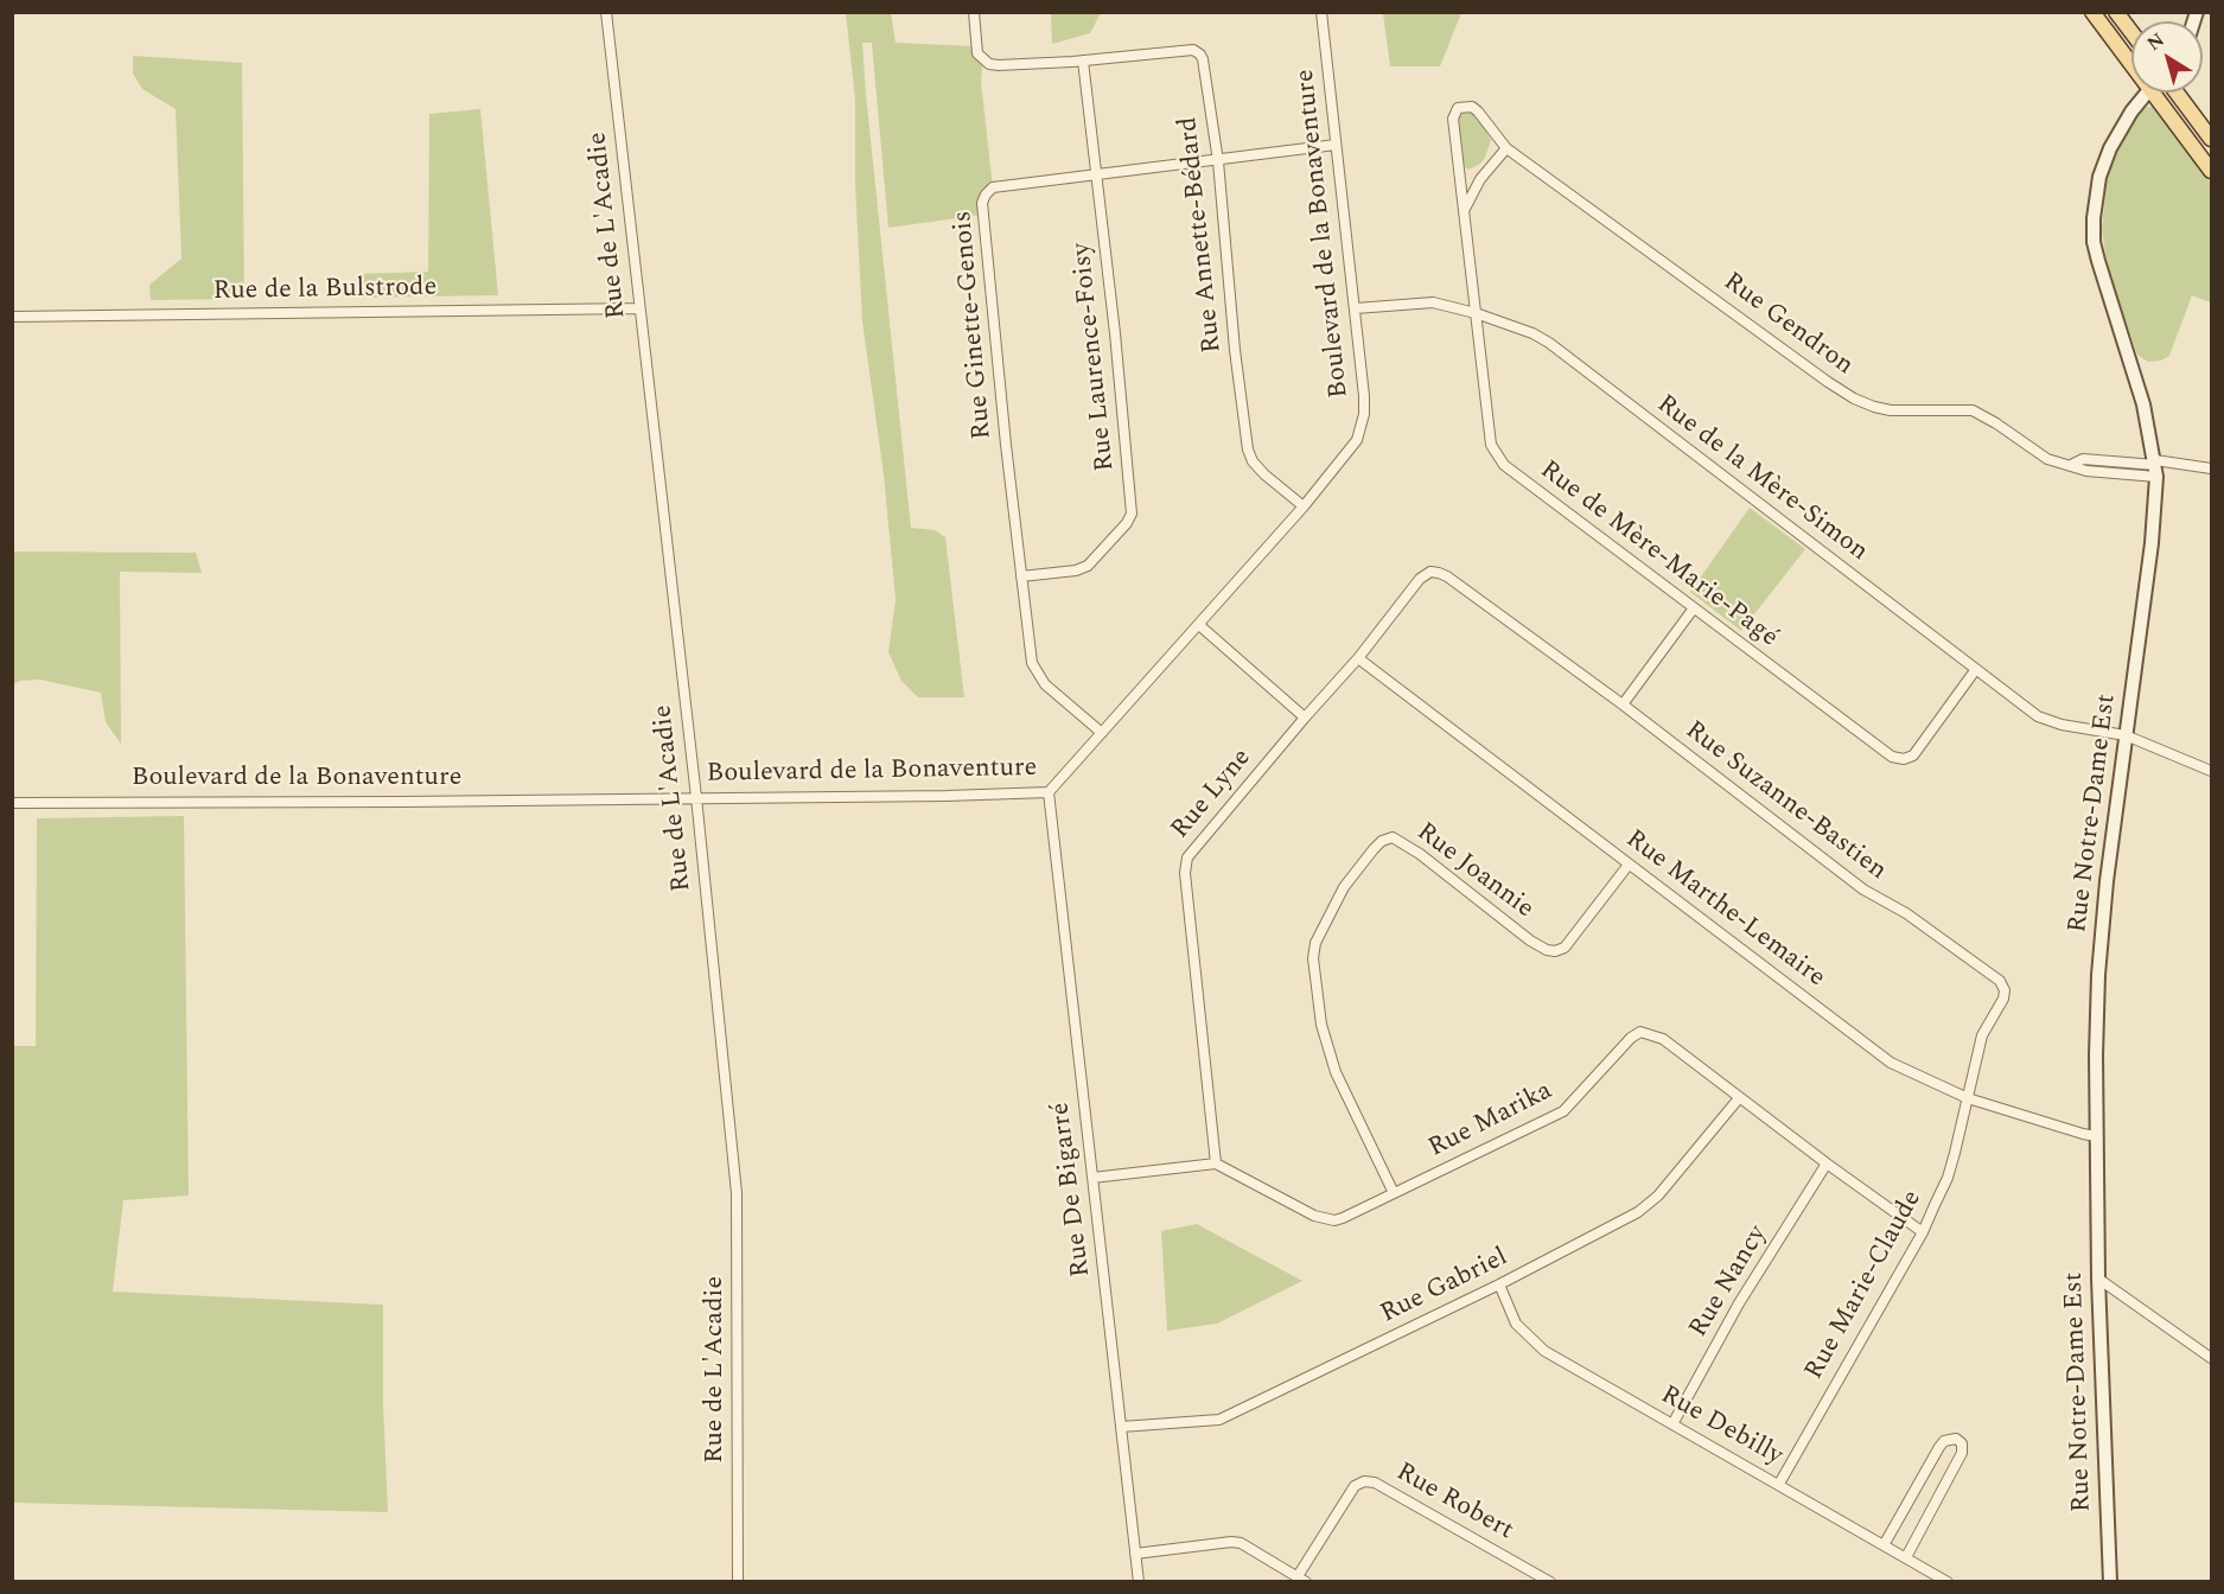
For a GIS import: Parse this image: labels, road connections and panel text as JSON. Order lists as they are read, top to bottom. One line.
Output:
{"streets":{"street":["Rue de L'Acadie","Boulevard de la Bonaventure","Rue Annette-Bédard","Rue de la Bulstrode","Rue Ginette-Genois","Rue Gendron","Rue Laurence-Foisy","Rue de la Mère-Simon","Rue de Mère-Marie-Pagé","Rue Lyne","Rue Suzanne-Bastien","Rue Notre-Dame Est","Rue Joannie","Rue Marthe-Lemaire","Rue Marika","Rue De Bigarré","Rue Nancy","Rue Marie-Claude","Rue Gabriel","Rue Debilly","Rue Robert"]},"crossings":[["Rue de L'Acadie","Boulevard de la Bonaventure"],["Rue de L'Acadie","Rue de la Bulstrode"],["Boulevard de la Bonaventure","Rue Annette-Bédard"],["Boulevard de la Bonaventure","Rue Ginette-Genois"],["Boulevard de la Bonaventure","Rue de la Mère-Simon"],["Boulevard de la Bonaventure","Rue De Bigarré"],["Rue Annette-Bédard","Rue Ginette-Genois"],["Rue Annette-Bédard","Rue Laurence-Foisy"],["Rue Ginette-Genois","Rue Laurence-Foisy"],["Rue Gendron","Rue de Mère-Marie-Pagé"],["Rue Gendron","Rue Notre-Dame Est"],["Rue de la Mère-Simon","Rue de Mère-Marie-Pagé"],["Rue de la Mère-Simon","Rue Notre-Dame Est"],["Rue Lyne","Rue Suzanne-Bastien"],["Rue Lyne","Rue Marthe-Lemaire"],["Rue Lyne","Rue Marika"],["Rue Suzanne-Bastien","Rue Marthe-Lemaire"],["Rue Suzanne-Bastien","Rue Marie-Claude"],["Rue Notre-Dame Est","Rue Marthe-Lemaire"],["Rue Joannie","Rue Marthe-Lemaire"],["Rue Joannie","Rue Marika"],["Rue Marthe-Lemaire","Rue Marie-Claude"],["Rue Marika","Rue Nancy"],["Rue Marika","Rue Marie-Claude"],["Rue Marika","Rue Gabriel"],["Rue De Bigarré","Rue Gabriel"],["Rue Nancy","Rue Debilly"],["Rue Marie-Claude","Rue Debilly"],["Rue Gabriel","Rue Debilly"]],"north":"top left"}
